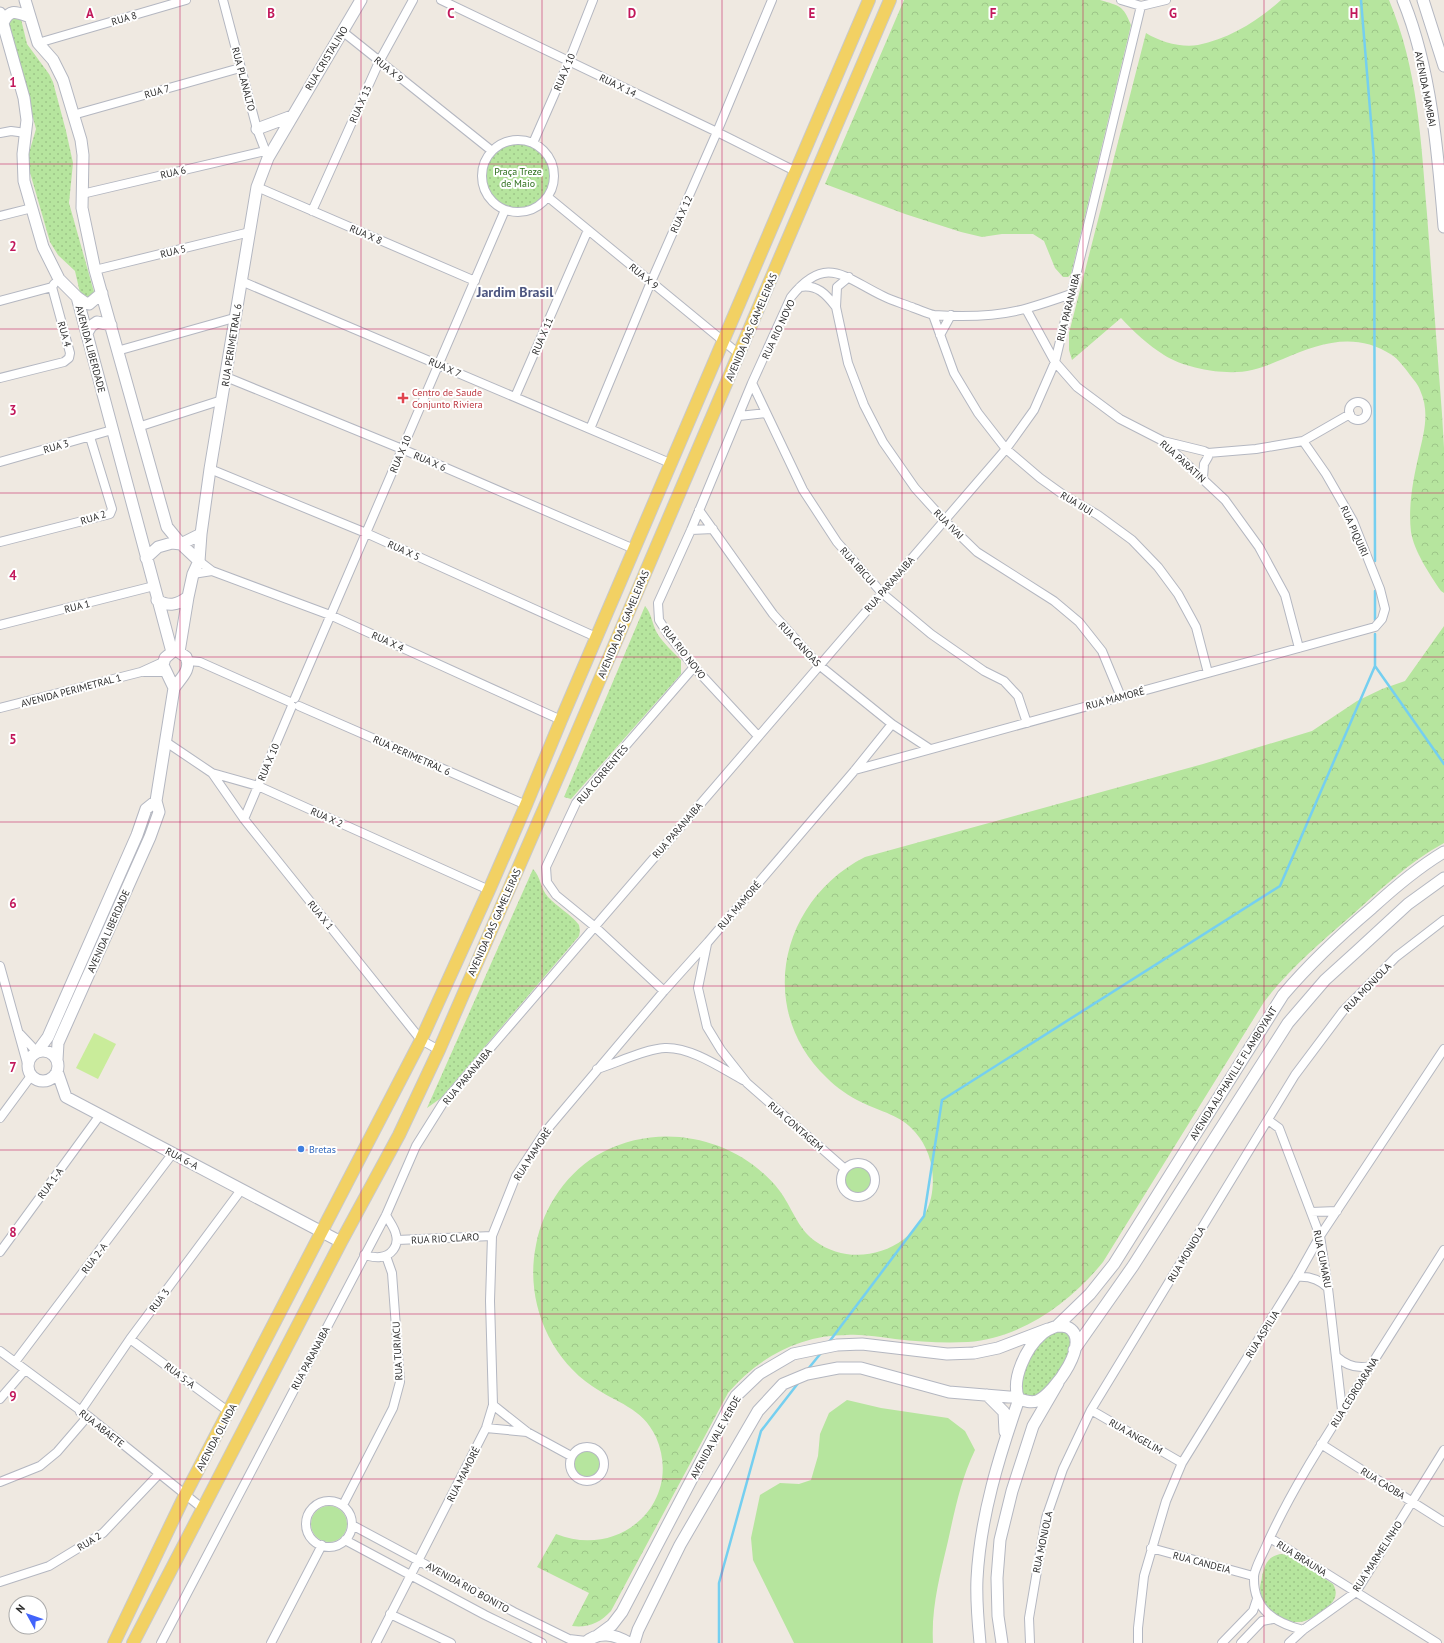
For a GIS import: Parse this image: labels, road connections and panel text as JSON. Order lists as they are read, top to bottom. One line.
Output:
{"streets":{"main road":["AVENIDA DAS GAMELEIRAS","AVENIDA OLINDA"],"street":["RUA 8","RUA CRISTALINO","RUA X 9","RUA X 10","RUA PLANALTO","RUA X 14","AVENIDA MAMBAI","RUA 7","RUA X 13","RUA 6","RUA X 12","RUA X 8","RUA 5","RUA PARANAIBA","RUA RIO NOVO","RUA 4","RUA X 11","RUA PERIMETRAL 6","AVENIDA LIBERDADE","RUA X 7","RUA 3","RUA X 6","RUA PARATIN","RUA IJUI","RUA 2","RUA IVAI","RUA PIQUIRI","RUA X 5","RUA IBICUI","RUA 1","RUA X 4","RUA CANOAS","AVENIDA PERIMETRAL 1","RUA MAMORÉ","RUA CORRENTES","RUA X 2","RUA X 1","RUA MONJOLA","AVENIDA ALPHAVILLE FLAMBOYANT","RUA CONTAGEM","RUA 6-A","RUA 1-A","RUA RIO CLARO","RUA 2-A","RUA CUMARU","RUA ASPILIA","RUA TURIACU","RUA 5-A","RUA CEDROARANA","RUA ABAETE","RUA ANGELIM","AVENIDA VALE VERDE","RUA CAOBA","RUA MARMELINHO","RUA BRAUNA","RUA CANDEIA","AVENIDA RIO BONITO"]},"crossings":[["RUA CRISTALINO","RUA X 9"],["RUA CRISTALINO","RUA PLANALTO"],["RUA CRISTALINO","RUA 6"],["RUA CRISTALINO","RUA PERIMETRAL 6"],["RUA X 9","RUA X 10"],["RUA X 9","RUA X 13"],["RUA X 9","RUA X 12"],["RUA X 9","AVENIDA DAS GAMELEIRAS"],["RUA X 9","RUA X 11"],["RUA X 10","RUA X 14"],["RUA X 10","RUA X 8"],["RUA X 10","RUA PERIMETRAL 6"],["RUA X 10","RUA X 7"],["RUA X 10","RUA X 6"],["RUA X 10","RUA X 5"],["RUA X 10","RUA X 4"],["RUA X 10","RUA X 2"],["RUA X 10","RUA X 1"],["RUA PLANALTO","RUA 7"],["RUA PLANALTO","RUA 6"],["RUA PLANALTO","RUA PERIMETRAL 6"],["RUA X 14","RUA X 12"],["RUA X 14","AVENIDA DAS GAMELEIRAS"],["RUA X 13","RUA X 8"],["RUA 6","RUA PERIMETRAL 6"],["RUA X 12","RUA X 7"],["RUA X 8","RUA PERIMETRAL 6"],["RUA 5","RUA PERIMETRAL 6"],["RUA PARANAIBA","RUA RIO NOVO"],["RUA PARANAIBA","RUA PARATIN"],["RUA PARANAIBA","RUA IJUI"],["RUA PARANAIBA","RUA IVAI"],["RUA PARANAIBA","RUA IBICUI"],["RUA PARANAIBA","RUA CANOAS"],["RUA PARANAIBA","RUA CORRENTES"],["RUA PARANAIBA","RUA RIO CLARO"],["AVENIDA DAS GAMELEIRAS","RUA PERIMETRAL 6"],["AVENIDA DAS GAMELEIRAS","RUA X 7"],["AVENIDA DAS GAMELEIRAS","RUA X 6"],["AVENIDA DAS GAMELEIRAS","RUA X 5"],["AVENIDA DAS GAMELEIRAS","RUA X 4"],["AVENIDA DAS GAMELEIRAS","RUA X 2"],["AVENIDA DAS GAMELEIRAS","RUA X 1"],["AVENIDA DAS GAMELEIRAS","RUA 6-A"],["AVENIDA DAS GAMELEIRAS","AVENIDA OLINDA"],["RUA RIO NOVO","RUA PARATIN"],["RUA RIO NOVO","RUA IJUI"],["RUA RIO NOVO","RUA IVAI"],["RUA RIO NOVO","RUA IBICUI"],["RUA RIO NOVO","RUA CANOAS"],["RUA RIO NOVO","RUA CORRENTES"],["RUA 4","AVENIDA LIBERDADE"],["RUA X 11","RUA X 7"],["RUA PERIMETRAL 6","AVENIDA LIBERDADE"],["RUA PERIMETRAL 6","RUA X 7"],["RUA PERIMETRAL 6","RUA X 6"],["RUA PERIMETRAL 6","RUA X 5"],["RUA PERIMETRAL 6","RUA 1"],["RUA PERIMETRAL 6","RUA X 4"],["AVENIDA LIBERDADE","RUA 3"],["AVENIDA LIBERDADE","RUA 1"],["AVENIDA LIBERDADE","RUA X 4"],["AVENIDA LIBERDADE","AVENIDA PERIMETRAL 1"],["AVENIDA LIBERDADE","RUA X 2"],["AVENIDA LIBERDADE","RUA 6-A"],["RUA 3","RUA 2"],["RUA 3","RUA 6-A"],["RUA 3","RUA 5-A"],["RUA 3","RUA ABAETE"],["RUA PARATIN","RUA MAMORÉ"],["RUA IJUI","RUA MAMORÉ"],["RUA 2","RUA ABAETE"],["RUA IVAI","RUA MAMORÉ"],["RUA PIQUIRI","RUA MAMORÉ"],["RUA IBICUI","RUA MAMORÉ"],["RUA 1","RUA X 4"],["RUA CANOAS","RUA MAMORÉ"],["RUA MAMORÉ","RUA CORRENTES"],["RUA MAMORÉ","RUA CONTAGEM"],["RUA MAMORÉ","RUA RIO CLARO"],["RUA MAMORÉ","AVENIDA RIO BONITO"],["RUA X 2","RUA X 1"],["RUA MONJOLA","RUA CUMARU"],["RUA MONJOLA","RUA ANGELIM"],["AVENIDA ALPHAVILLE FLAMBOYANT","AVENIDA VALE VERDE"],["RUA 6-A","RUA 1-A"],["RUA 6-A","RUA 2-A"],["RUA 6-A","AVENIDA OLINDA"],["RUA RIO CLARO","RUA TURIACU"],["RUA 2-A","RUA ABAETE"],["RUA CUMARU","RUA ASPILIA"],["RUA CUMARU","RUA CEDROARANA"],["RUA ASPILIA","RUA ANGELIM"],["RUA ASPILIA","RUA CANDEIA"],["RUA TURIACU","AVENIDA RIO BONITO"],["RUA 5-A","AVENIDA OLINDA"],["RUA CEDROARANA","RUA CAOBA"],["RUA CEDROARANA","RUA BRAUNA"],["RUA ABAETE","AVENIDA OLINDA"],["RUA CAOBA","RUA MARMELINHO"],["RUA MARMELINHO","RUA BRAUNA"],["RUA BRAUNA","RUA CANDEIA"]],"districts":["Jardim Brasil"],"parks":["Praça Treze de Maio"],"places":{"health":["Centro de Saude Conjunto Riviera"],"other":["Bretas"]},"north":"top left","grid":{"columns":["A","B","C","D","E","F","G","H"],"rows":["1","2","3","4","5","6","7","8","9"]}}
